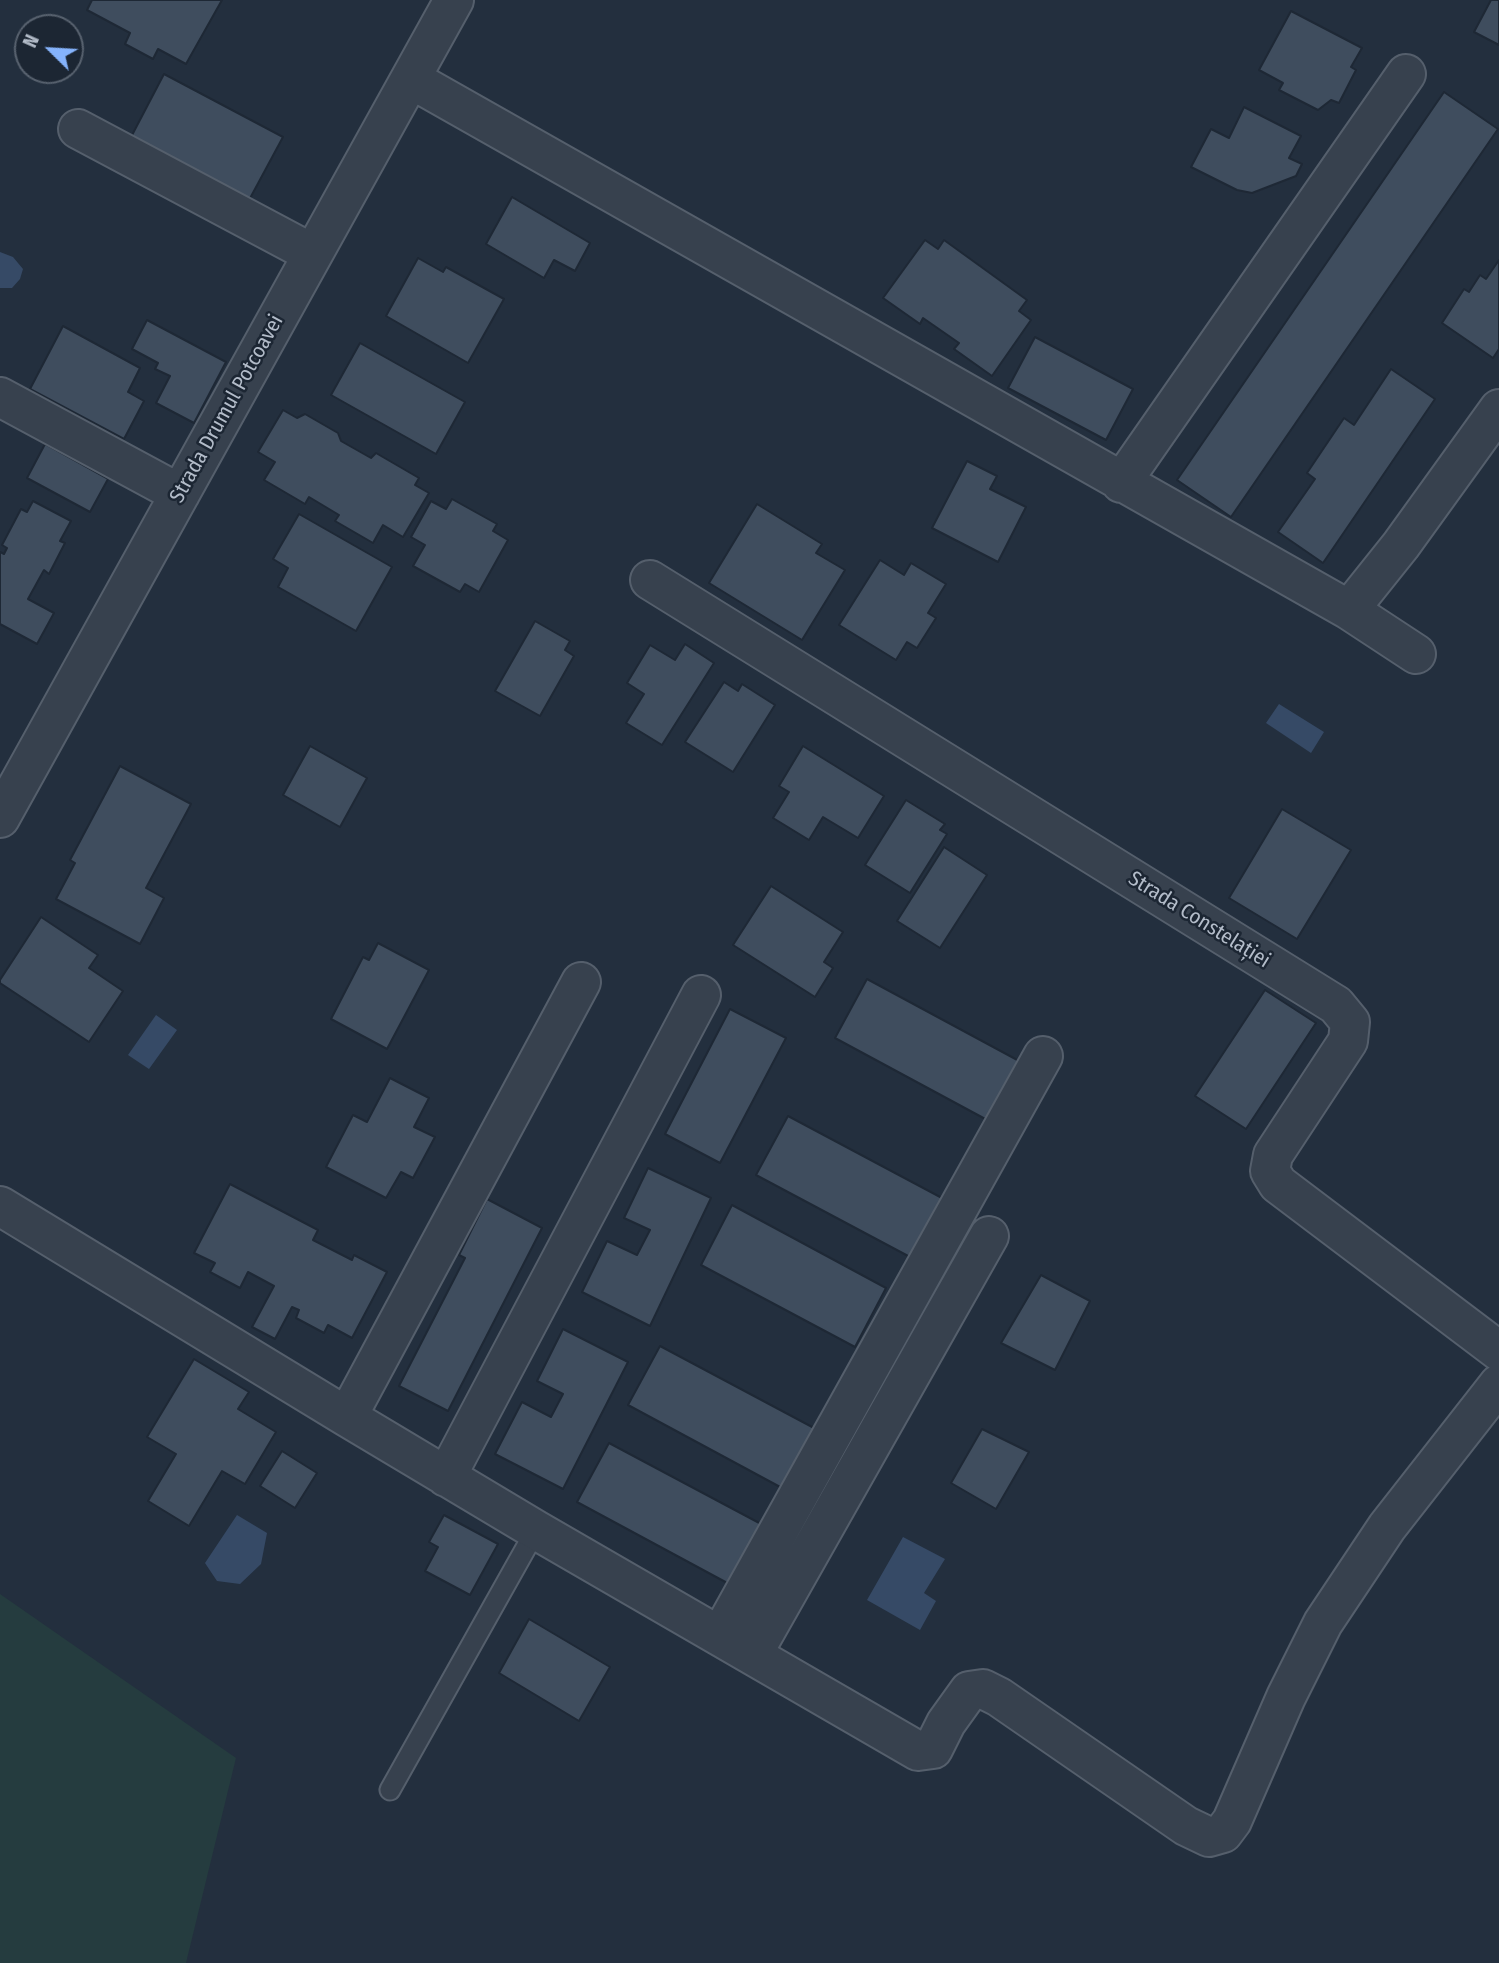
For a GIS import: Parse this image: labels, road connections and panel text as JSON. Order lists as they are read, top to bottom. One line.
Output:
{"streets":{"street":["Strada Drumul Potcoavei","Strada Constelației"]},"north":"top left"}
